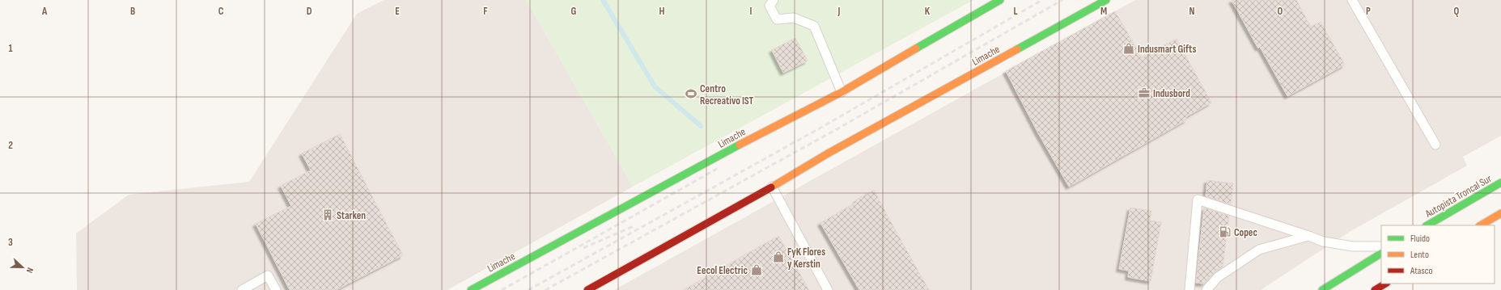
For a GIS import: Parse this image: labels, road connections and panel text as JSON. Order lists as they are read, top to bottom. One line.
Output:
{"streets":{"main road":["Limache","Autopista Troncal Sur"]},"places":{"shop":["Indusmart Gifts","FyK Flores y Kerstin","Eecol Electric"],"office":["Indusbord"],"sports":["Centro Recreativo IST"],"building":["Starken"],"fuel station":["Copec"]},"legend":["Fluido","Lento","Atasco"],"north":"right","grid":{"columns":["A","B","C","D","E","F","G","H","I","J","K","L","M","N","O","P","Q"],"rows":["1","2","3"]}}
